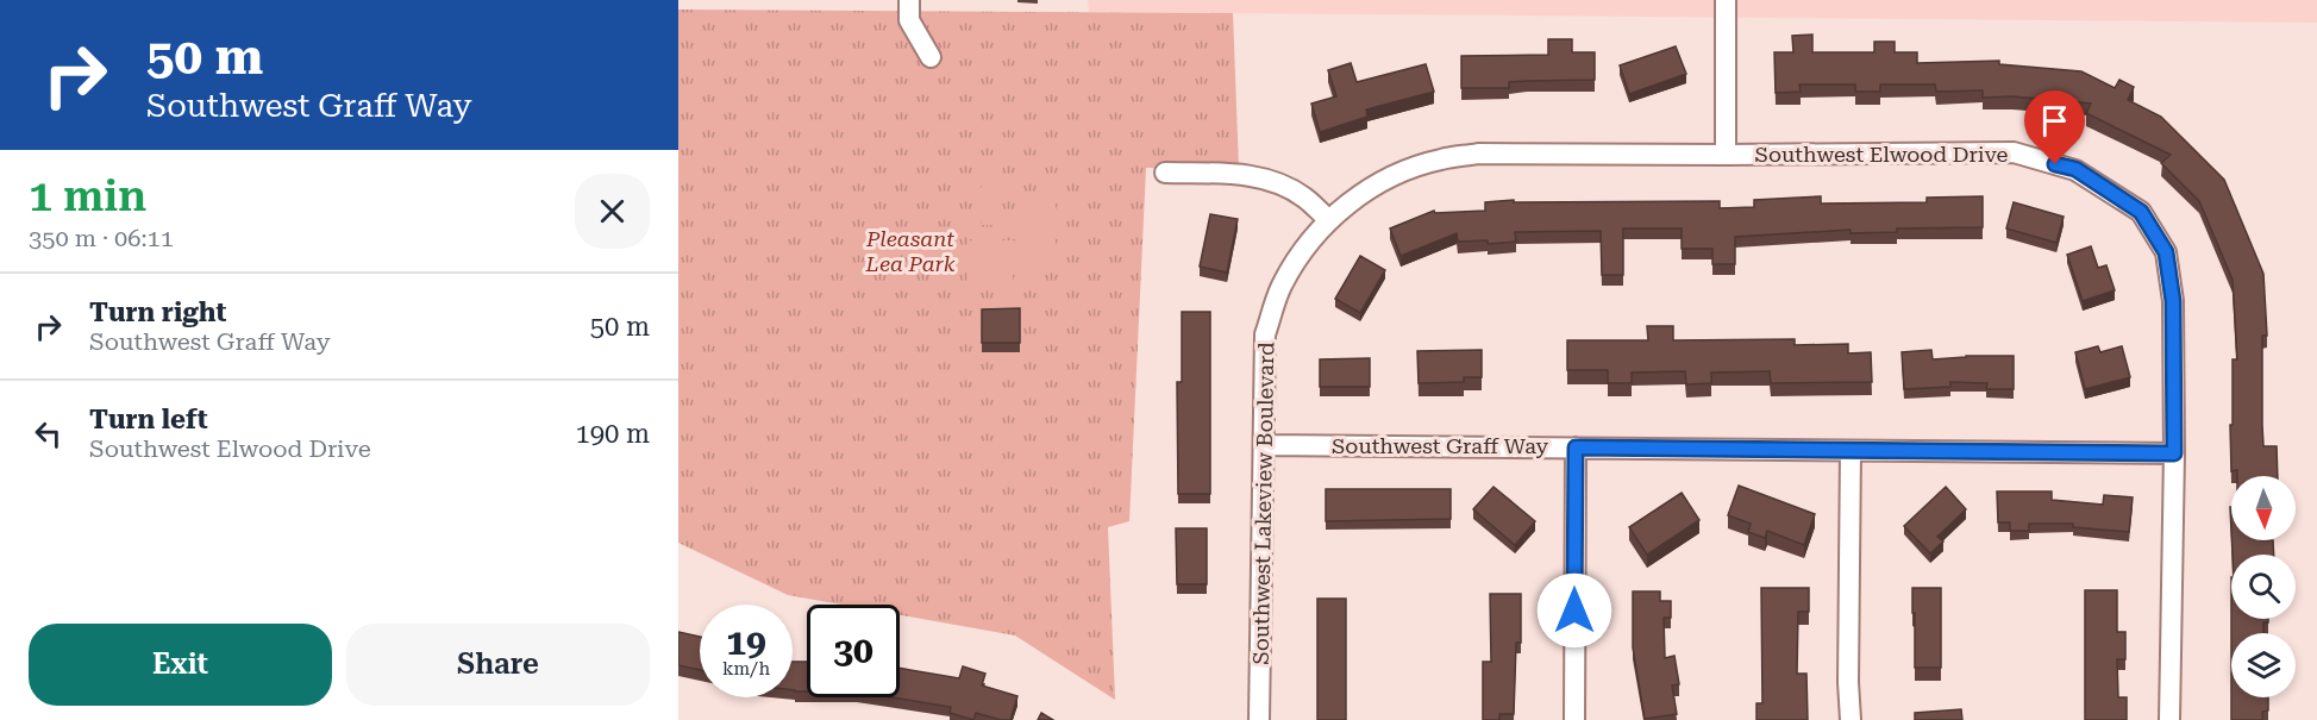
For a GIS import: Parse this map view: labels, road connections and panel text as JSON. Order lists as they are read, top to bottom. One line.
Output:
{"streets":{"street":["Southwest Elwood Drive","Southwest Graff Way","Southwest Lakeview Boulevard"]},"crossings":[["Southwest Elwood Drive","Southwest Graff Way"],["Southwest Elwood Drive","Southwest Lakeview Boulevard"],["Southwest Graff Way","Southwest Lakeview Boulevard"]],"parks":["Pleasant Lea Park"],"north":"bottom","page":{"turn":["50 m","Southwest Graff Way"],"heading":["1 min","350 m · 06:11"],"list":[{"name":"Turn right","note":"Southwest Graff Way","value":"50 m"},{"name":"Turn left","note":"Southwest Elwood Drive","value":"190 m"}],"speed":"19 km/h","limit":"30","buttons":["Exit","Share"]}}
